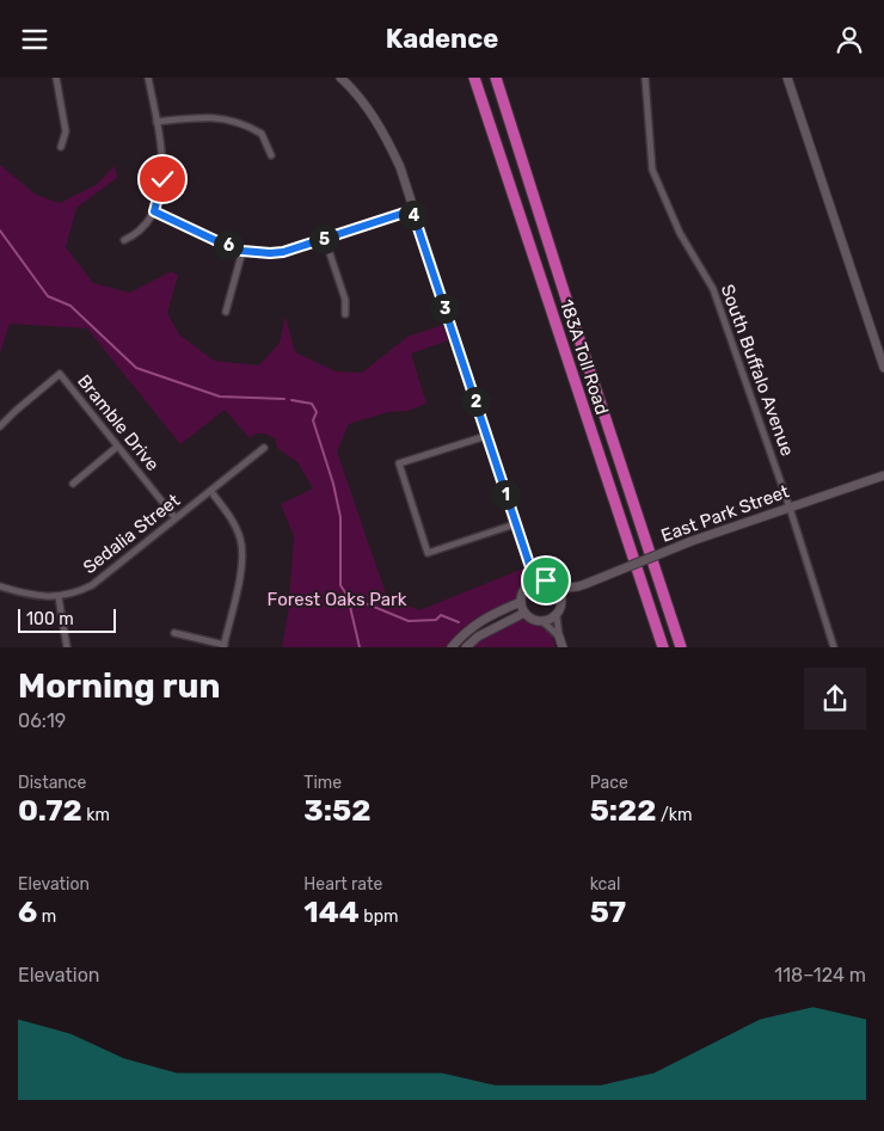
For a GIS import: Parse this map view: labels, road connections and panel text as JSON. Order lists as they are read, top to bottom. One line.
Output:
{"streets":{"highway":["183A Toll Road"],"street":["South Buffalo Avenue","Bramble Drive","East Park Street","Sedalia Street"]},"crossings":[["South Buffalo Avenue","East Park Street"],["Bramble Drive","Sedalia Street"]],"parks":["Forest Oaks Park"],"scale_bar":"100 m","page":{"header":"Kadence","pins":["4","5","6","3","2","1"],"scale":"100 m","heading":["Morning run","06:19"],"stats":[["Distance","0.72 km"],["Time","3:52"],["Pace","5:22 /km"],["Elevation","6 m"],["Heart rate","144 bpm"],["kcal","57"]],"chart":["Elevation","118–124 m"]}}
